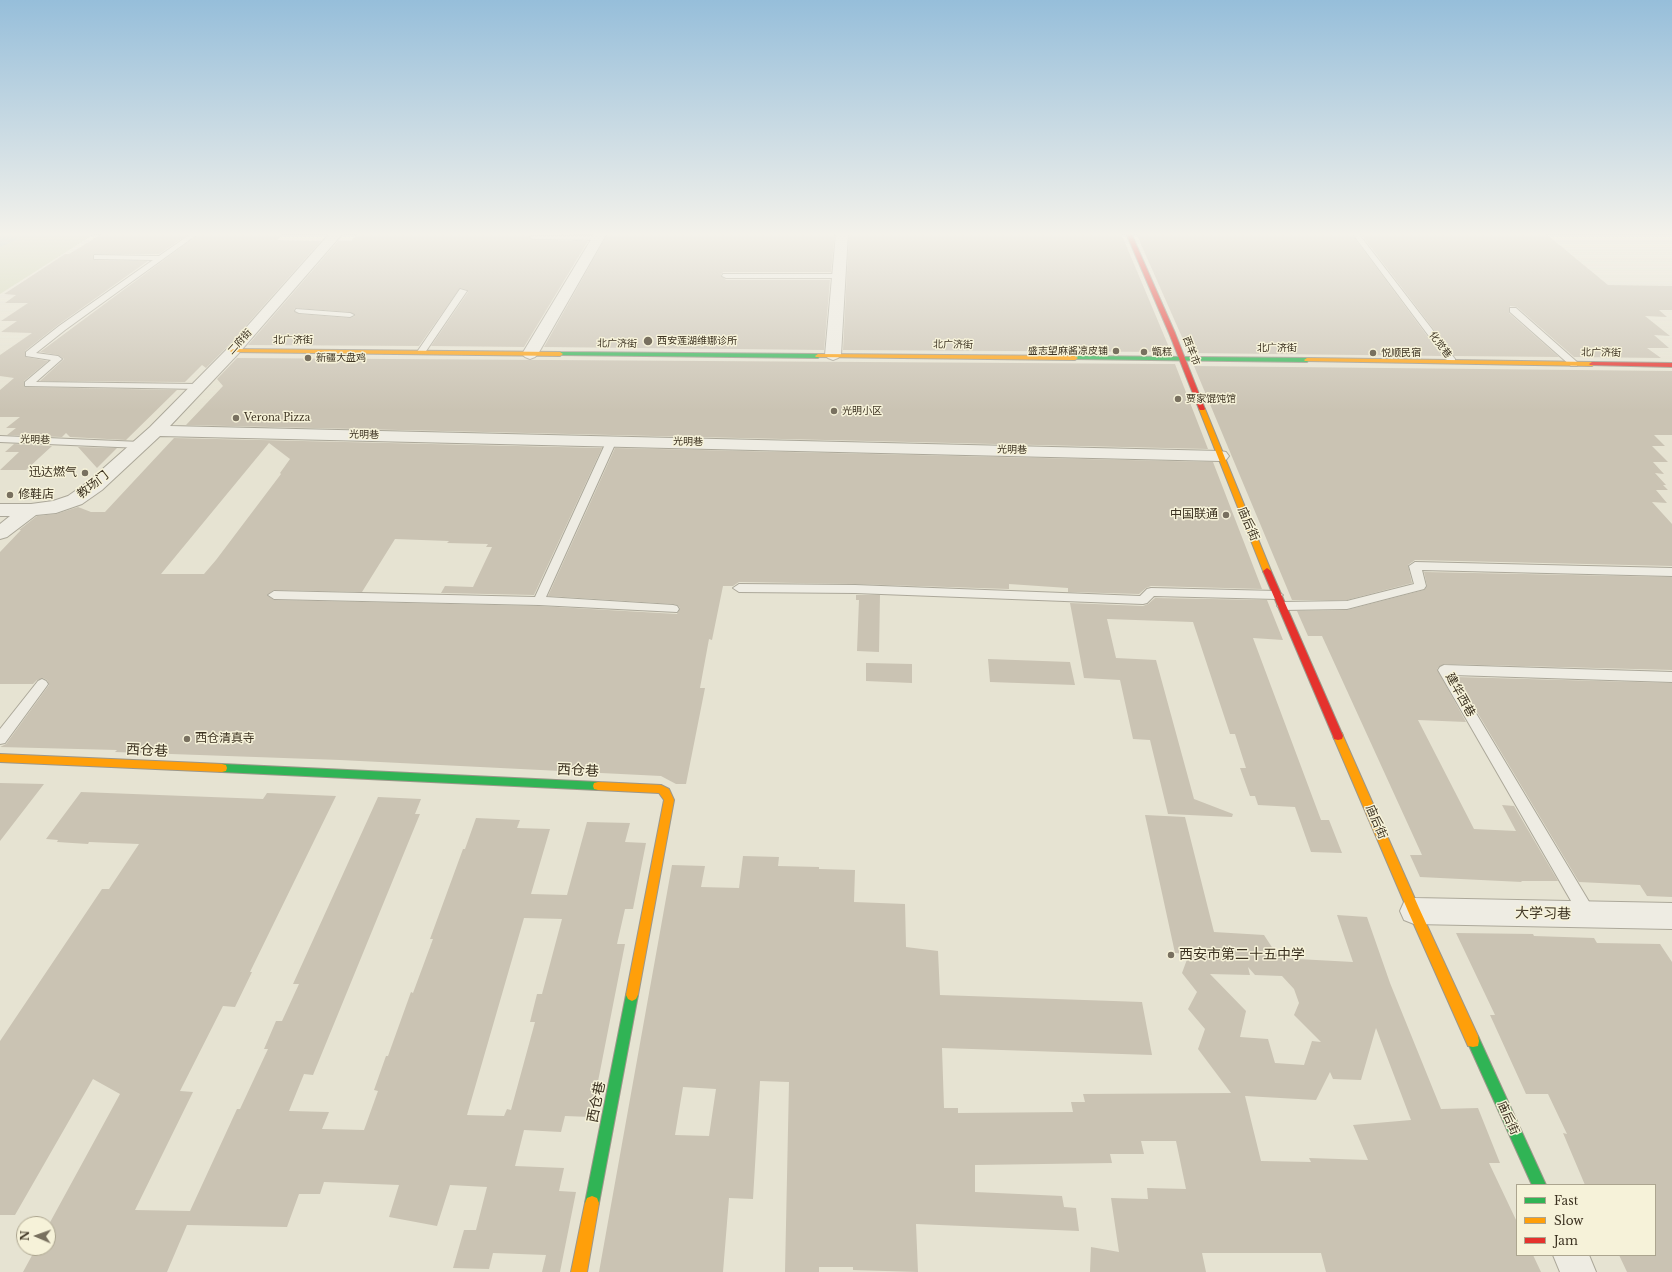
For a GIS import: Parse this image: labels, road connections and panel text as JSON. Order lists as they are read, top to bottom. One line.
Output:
{"streets":{"street":["北广济街","二府街","西羊市","光明巷","教场门","庙后街","西仓巷","大学习巷"],"lane":["化觉巷","建华西巷"]},"crossings":[["北广济街","二府街"],["北广济街","化觉巷"],["北广济街","西羊市"],["二府街","光明巷"],["二府街","教场门"],["西羊市","光明巷"],["西羊市","庙后街"],["光明巷","教场门"],["光明巷","庙后街"],["庙后街","大学习巷"],["建华西巷","大学习巷"]],"places":["西安莲湖维娜诊所","盛志望麻酱凉皮铺","甑糕","悦顺民宿","新疆大盘鸡","贾家馄饨馆","光明小区","Verona Pizza","迅达燃气","修鞋店","中国联通","西仓清真寺","西安市第二十五中学"],"legend":["Fast","Slow","Jam"],"north":"left"}
